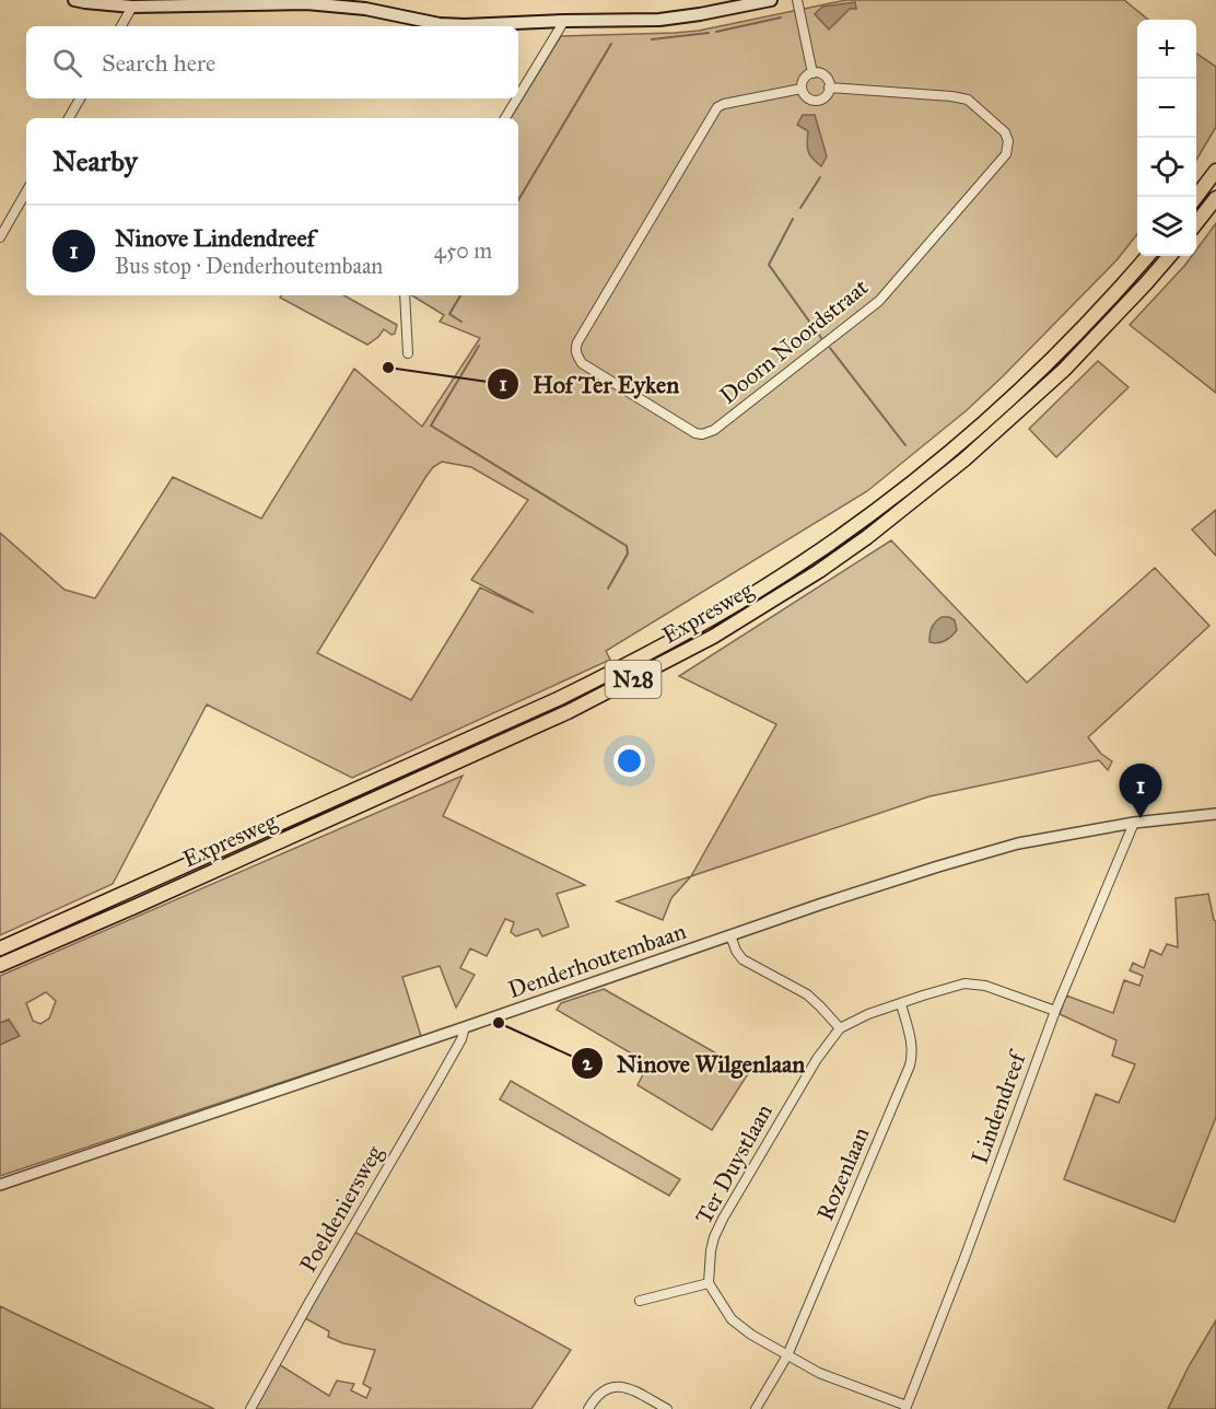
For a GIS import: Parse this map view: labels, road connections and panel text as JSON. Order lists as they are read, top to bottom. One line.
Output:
{"streets":{"highway":["Expresweg","N28"],"street":["Doorn Noordstraat","Denderhoutembaan","Lindendreef","Ter Duystlaan","Rozenlaan","Poeldeniersweg"]},"crossings":[["Denderhoutembaan","Lindendreef"],["Denderhoutembaan","Poeldeniersweg"],["Lindendreef","Ter Duystlaan"],["Ter Duystlaan","Rozenlaan"]],"places":["Hof Ter Eyken","Ninove Wilgenlaan"],"page":{"map_buttons":["+","−"],"search":"Search here","heading":"Nearby","list":[{"mark":"1","name":"Ninove Lindendreef","note":"Bus stop · Denderhoutembaan","value":"450 m"}],"pins":"1"}}
